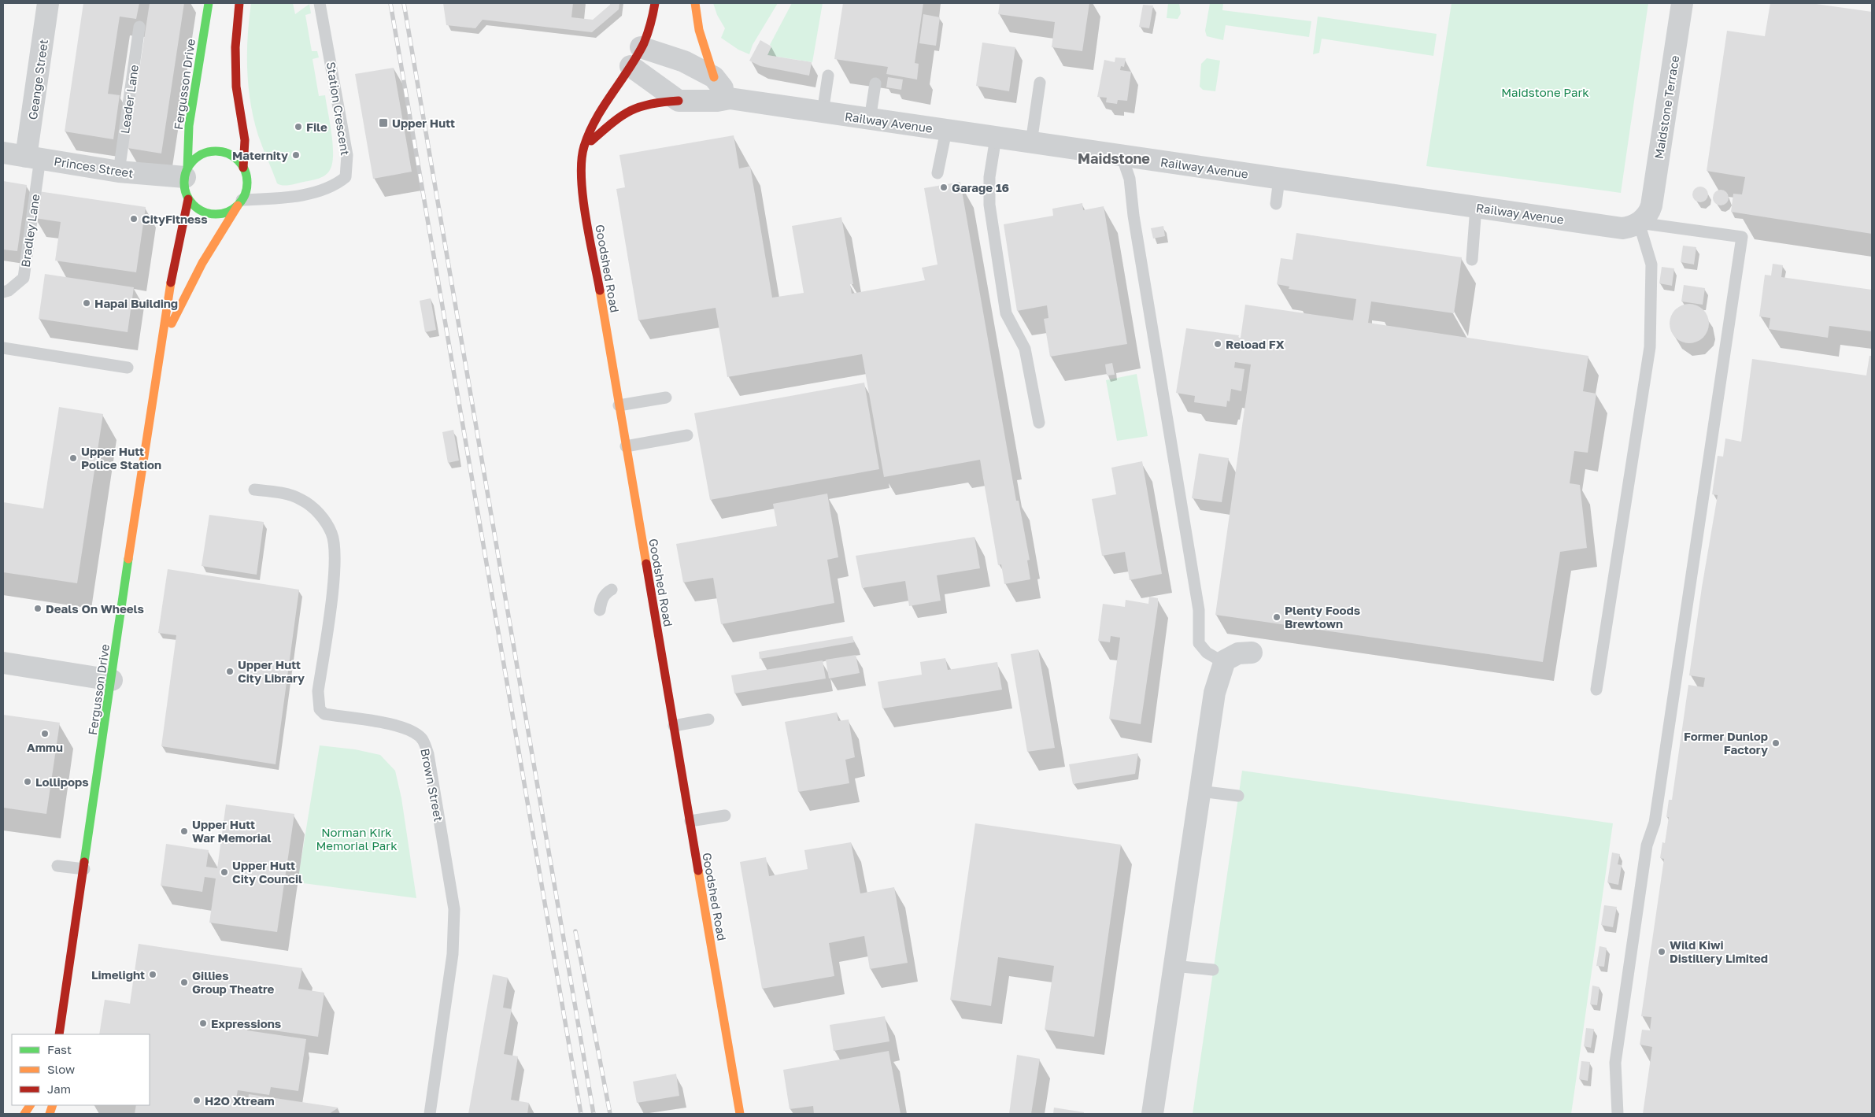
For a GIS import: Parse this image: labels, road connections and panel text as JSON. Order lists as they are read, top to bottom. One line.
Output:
{"streets":{"main road":["Fergusson Drive","Goodshed Road"],"street":["Geange Street","Maidstone Terrace","Railway Avenue","Princes Street"],"lane":["Leader Lane","Station Crescent","Bradley Lane","Brown Street"]},"crossings":[["Geange Street","Princes Street"],["Geange Street","Bradley Lane"],["Fergusson Drive","Station Crescent"],["Fergusson Drive","Princes Street"],["Leader Lane","Princes Street"],["Maidstone Terrace","Railway Avenue"],["Station Crescent","Princes Street"],["Princes Street","Bradley Lane"]],"districts":["Maidstone"],"parks":["Maidstone Park","Norman Kirk Memorial Park"],"places":{"transit":["Upper Hutt"],"other":["File","Maternity","Garage 16","CityFitness","Hapai Building","Reload FX","Upper Hutt Police Station","Deals On Wheels","Plenty Foods Brewtown","Upper Hutt City Library","Ammu","Former Dunlop Factory","Lollipops","Upper Hutt War Memorial","Upper Hutt City Council","Wild Kiwi Distillery Limited","Limelight","Gillies Group Theatre","Expressions","H2O Xtream"]},"legend":["Fast","Slow","Jam"]}
